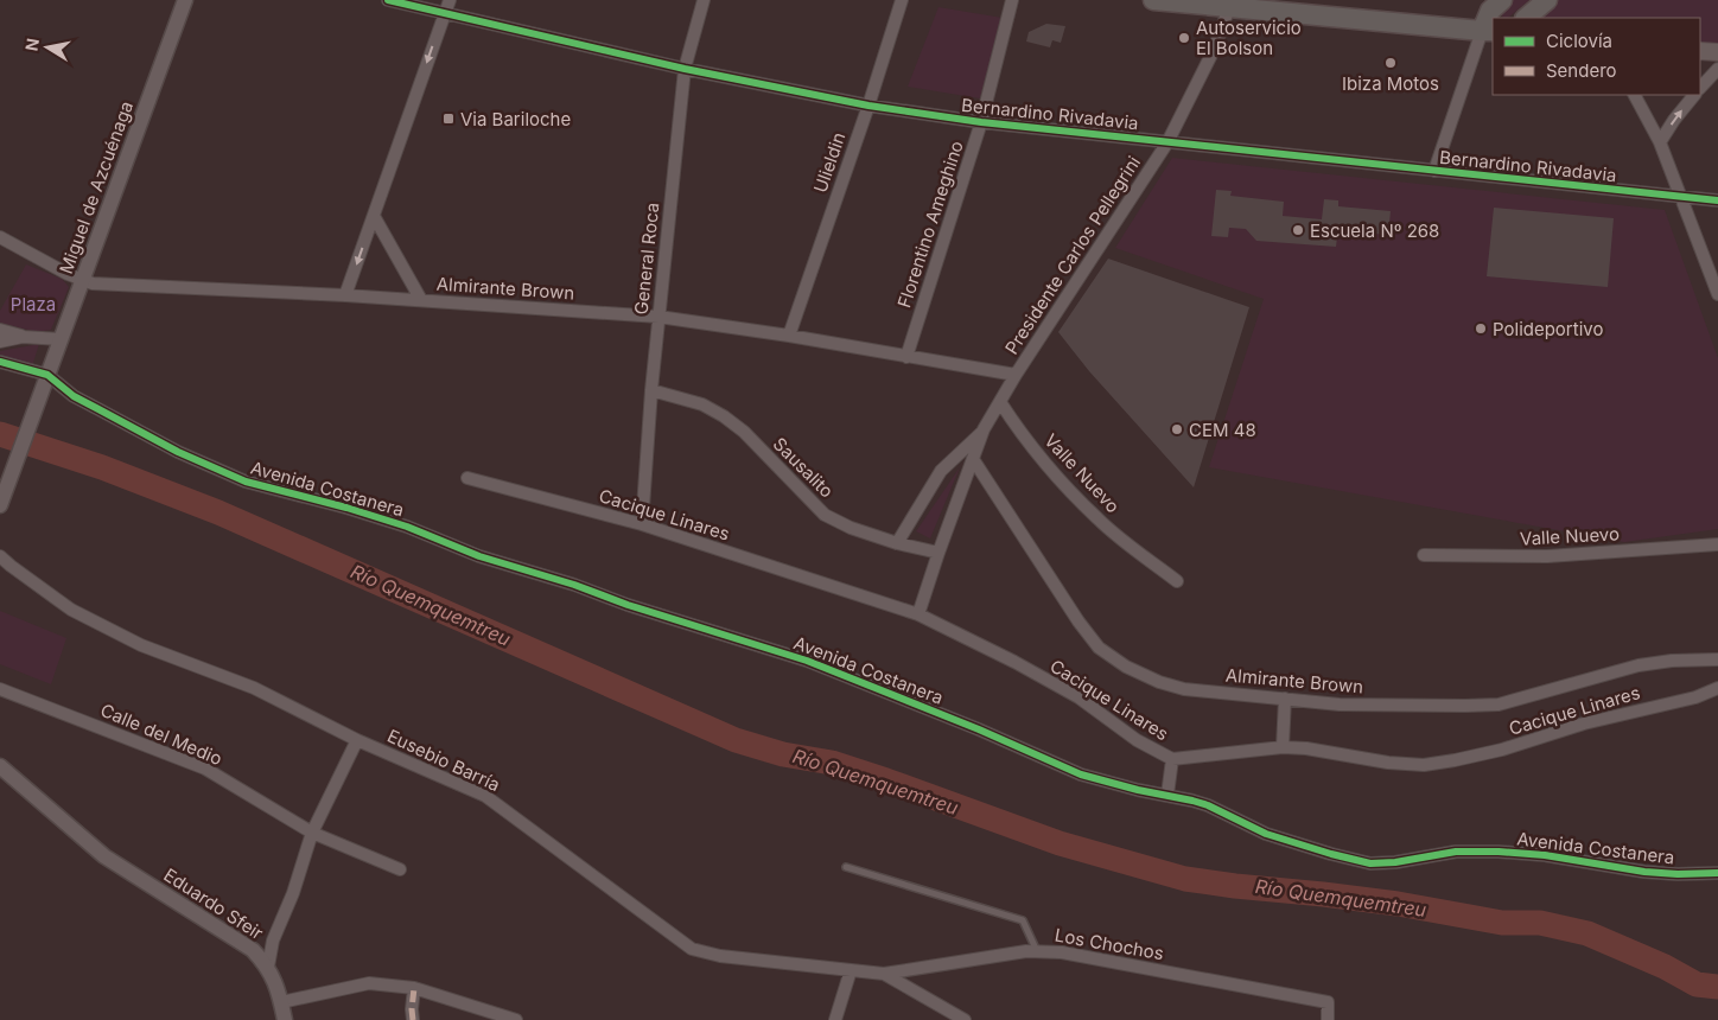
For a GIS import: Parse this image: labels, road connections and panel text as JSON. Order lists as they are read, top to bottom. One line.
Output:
{"streets":{"street":["Bernardino Rivadavia","Ulieldin","Miguel de Azcuénaga","Florentino Ameghino","Presidente Carlos Pellegrini","General Roca","Almirante Brown","Sausalito","Valle Nuevo","Avenida Costanera","Cacique Linares","Calle del Medio","Eusebio Barría","Eduardo Sfeir","Los Chochos"]},"crossings":[["Bernardino Rivadavia","Ulieldin"],["Bernardino Rivadavia","Florentino Ameghino"],["Bernardino Rivadavia","Presidente Carlos Pellegrini"],["Bernardino Rivadavia","General Roca"],["Ulieldin","Almirante Brown"],["Miguel de Azcuénaga","Almirante Brown"],["Miguel de Azcuénaga","Avenida Costanera"],["Florentino Ameghino","Almirante Brown"],["Presidente Carlos Pellegrini","Almirante Brown"],["Presidente Carlos Pellegrini","Sausalito"],["Presidente Carlos Pellegrini","Valle Nuevo"],["Presidente Carlos Pellegrini","Cacique Linares"],["General Roca","Almirante Brown"],["General Roca","Sausalito"],["General Roca","Cacique Linares"],["Eusebio Barría","Los Chochos"]],"water":["Río Quemquemtreu"],"parks":["Plaza"],"places":{"other":["Autoservicio El Bolson","Ibiza Motos","Escuela Nº 268","Polideportivo","CEM 48"],"transit":["Via Bariloche"]},"legend":["Ciclovía","Sendero"],"north":"left"}
